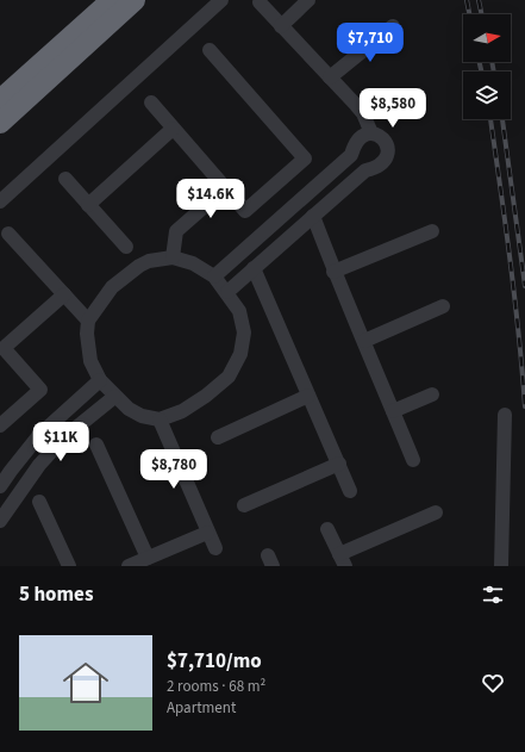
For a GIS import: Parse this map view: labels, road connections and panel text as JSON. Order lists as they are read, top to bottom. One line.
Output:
{"north":"right","page":{"price":["$7,710","$8,580","$14.6K","$11K","$8,780"],"heading":"5 homes","list":[{"name":"$7,710/mo","note":"2 rooms · 68 m² · Apartment"}]}}
